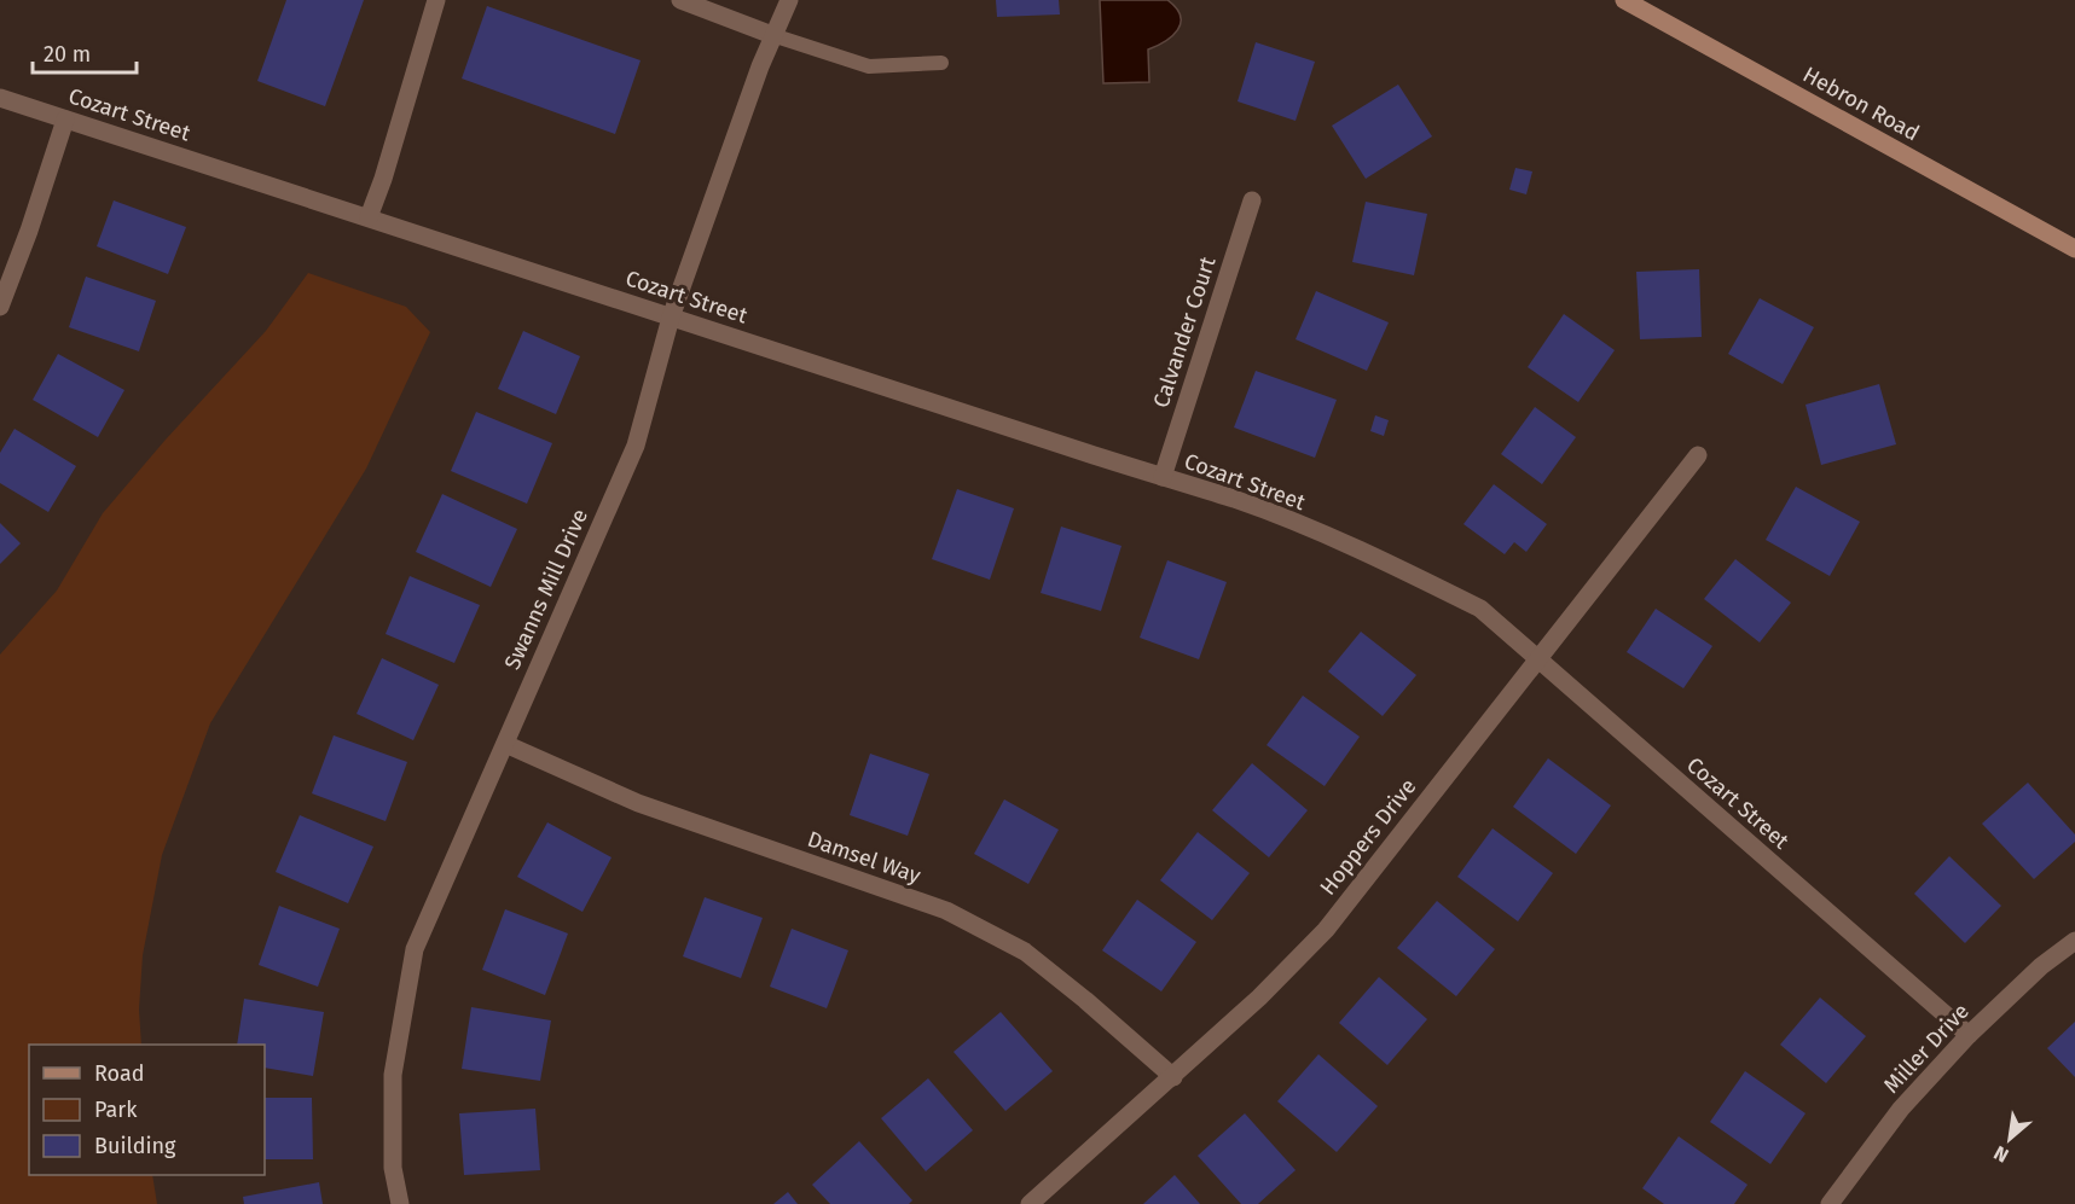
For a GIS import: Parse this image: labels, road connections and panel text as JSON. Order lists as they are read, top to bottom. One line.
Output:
{"streets":{"street":["Hebron Road","Cozart Street","Calvander Court","Swanns Mill Drive","Hoppers Drive","Damsel Way","Miller Drive"]},"crossings":[["Cozart Street","Calvander Court"],["Cozart Street","Swanns Mill Drive"],["Cozart Street","Hoppers Drive"],["Cozart Street","Miller Drive"],["Swanns Mill Drive","Damsel Way"],["Hoppers Drive","Damsel Way"]],"legend":["Road","Park","Building"],"scale_bar":"20 m","north":"bottom left"}
